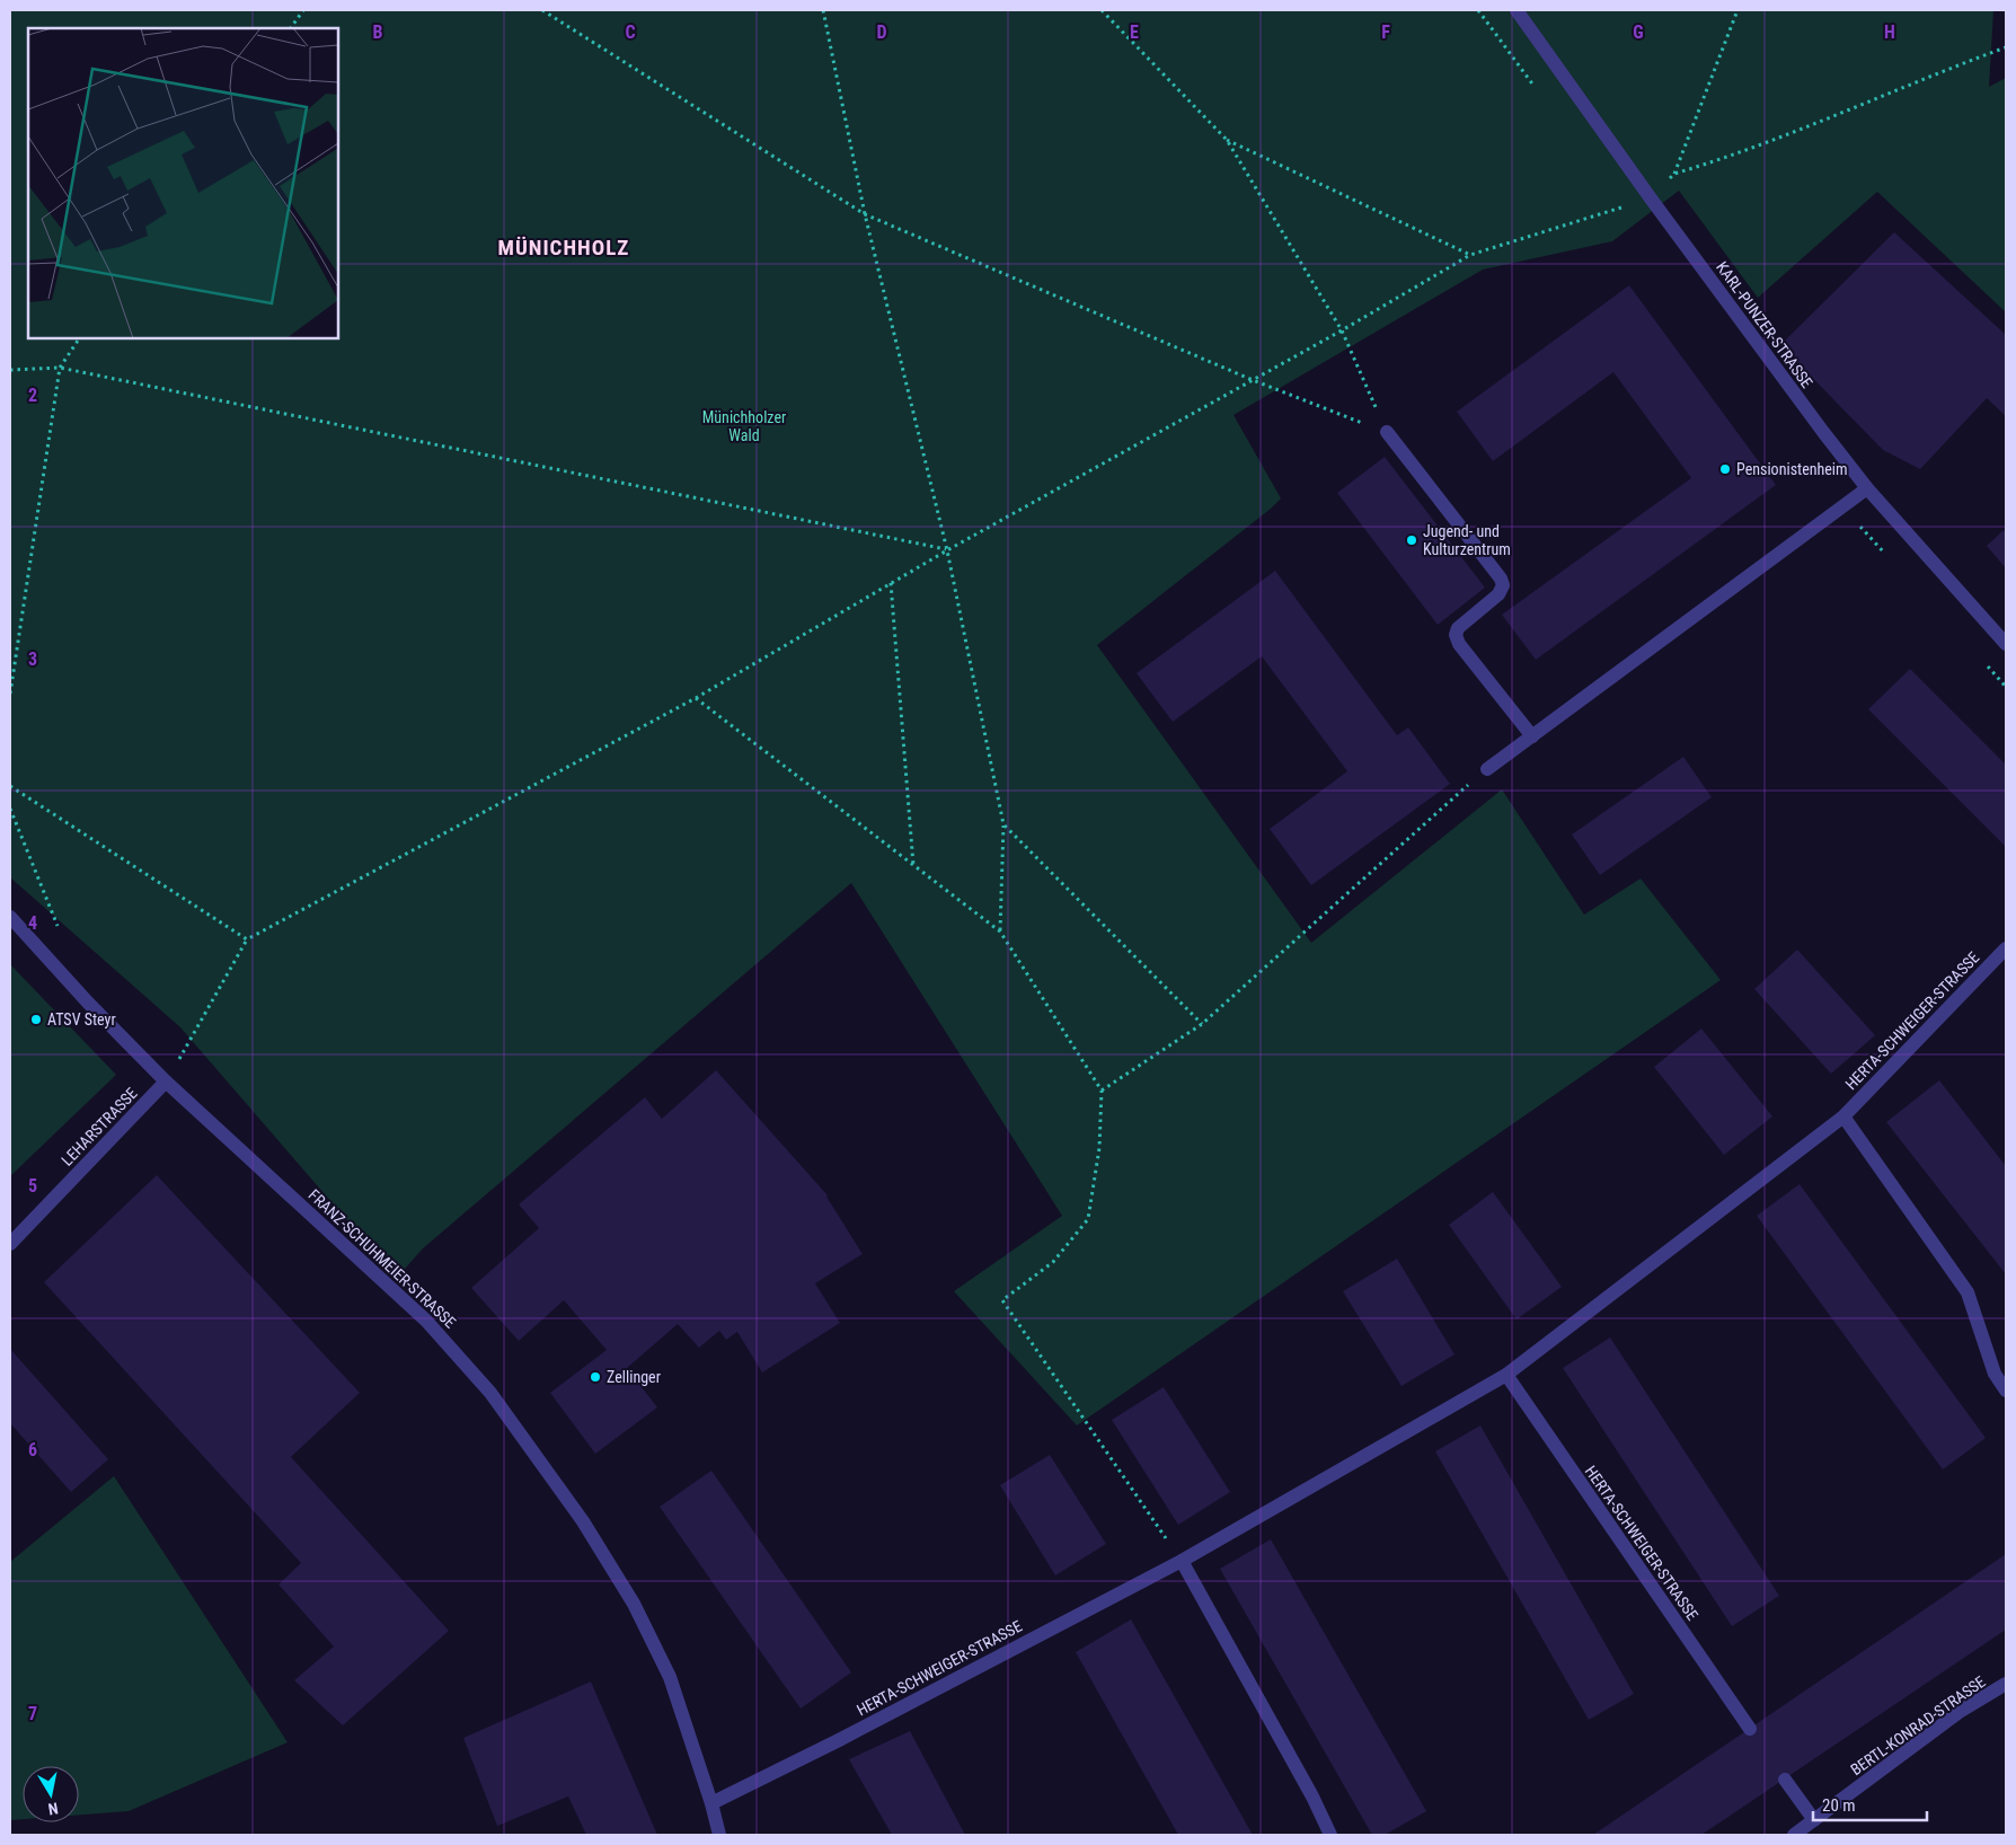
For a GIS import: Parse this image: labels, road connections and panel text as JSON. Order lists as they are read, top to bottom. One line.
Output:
{"streets":{"street":["KARL-PUNZER-STRASSE","HERTA-SCHWEIGER-STRASSE","LEHARSTRASSE","FRANZ-SCHUHMEIER-STRASSE","BERTL-KONRAD-STRASSE"]},"crossings":[["HERTA-SCHWEIGER-STRASSE","FRANZ-SCHUHMEIER-STRASSE"],["LEHARSTRASSE","FRANZ-SCHUHMEIER-STRASSE"]],"districts":["MÜNICHHOLZ"],"parks":["Münichholzer Wald"],"places":["Pensionistenheim","Jugend- und Kulturzentrum","ATSV Steyr","Zellinger"],"scale_bar":"20 m","north":"bottom","grid":{"columns":["B","C","D","E","F","G","H"],"rows":["2","3","4","5","6","7"]}}
